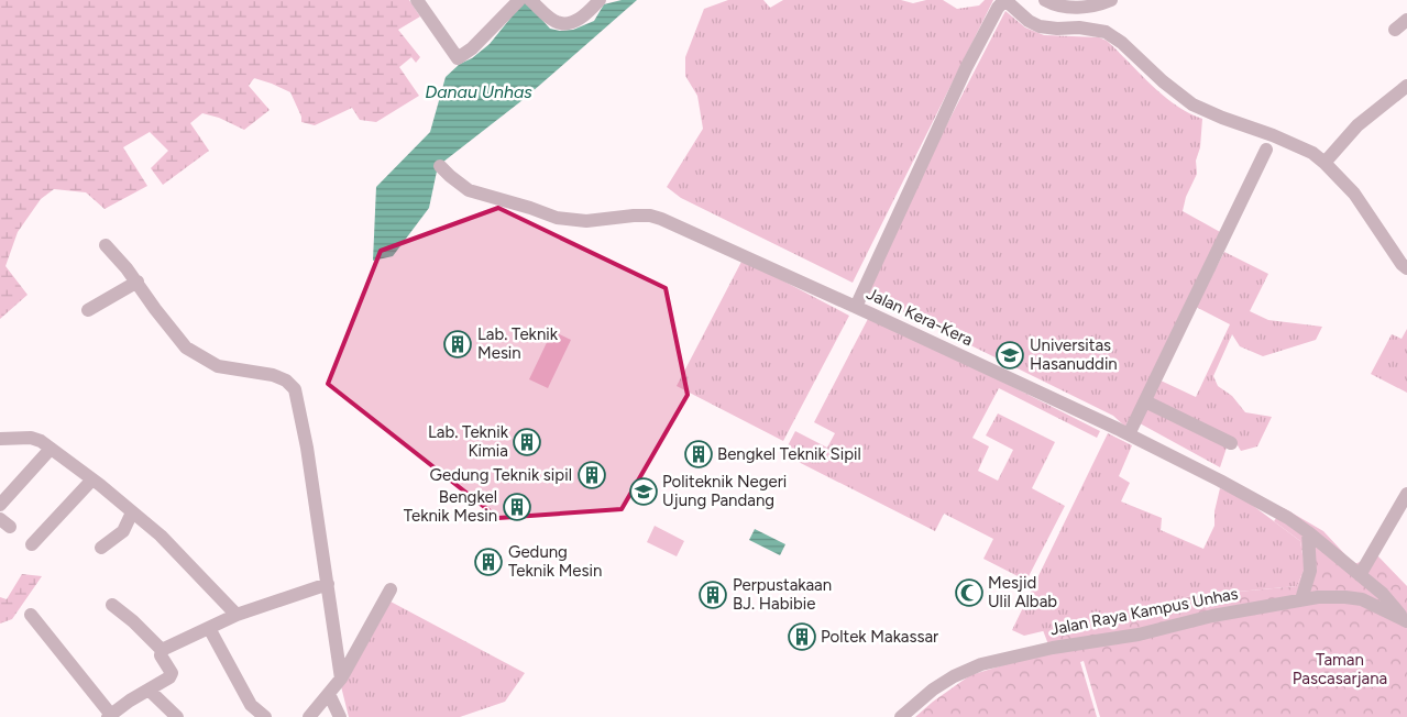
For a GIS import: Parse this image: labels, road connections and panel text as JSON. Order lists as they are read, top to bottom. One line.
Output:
{"streets":{"street":["Jalan Kera-Kera","Jalan Raya Kampus Unhas"]},"crossings":[["Jalan Kera-Kera","Jalan Raya Kampus Unhas"]],"water":["Danau Unhas"],"parks":["Taman Pascasarjana"],"places":{"building":["Lab. Teknik Mesin","Lab. Teknik Kimia","Bengkel Teknik Sipil","Gedung Teknik sipil","Bengkel Teknik Mesin","Gedung Teknik Mesin","Perpustakaan BJ. Habibie","Poltek Makassar"],"school or university":["Universitas Hasanuddin","Politeknik Negeri Ujung Pandang"],"mosque":["Mesjid Ulil Albab"]}}
